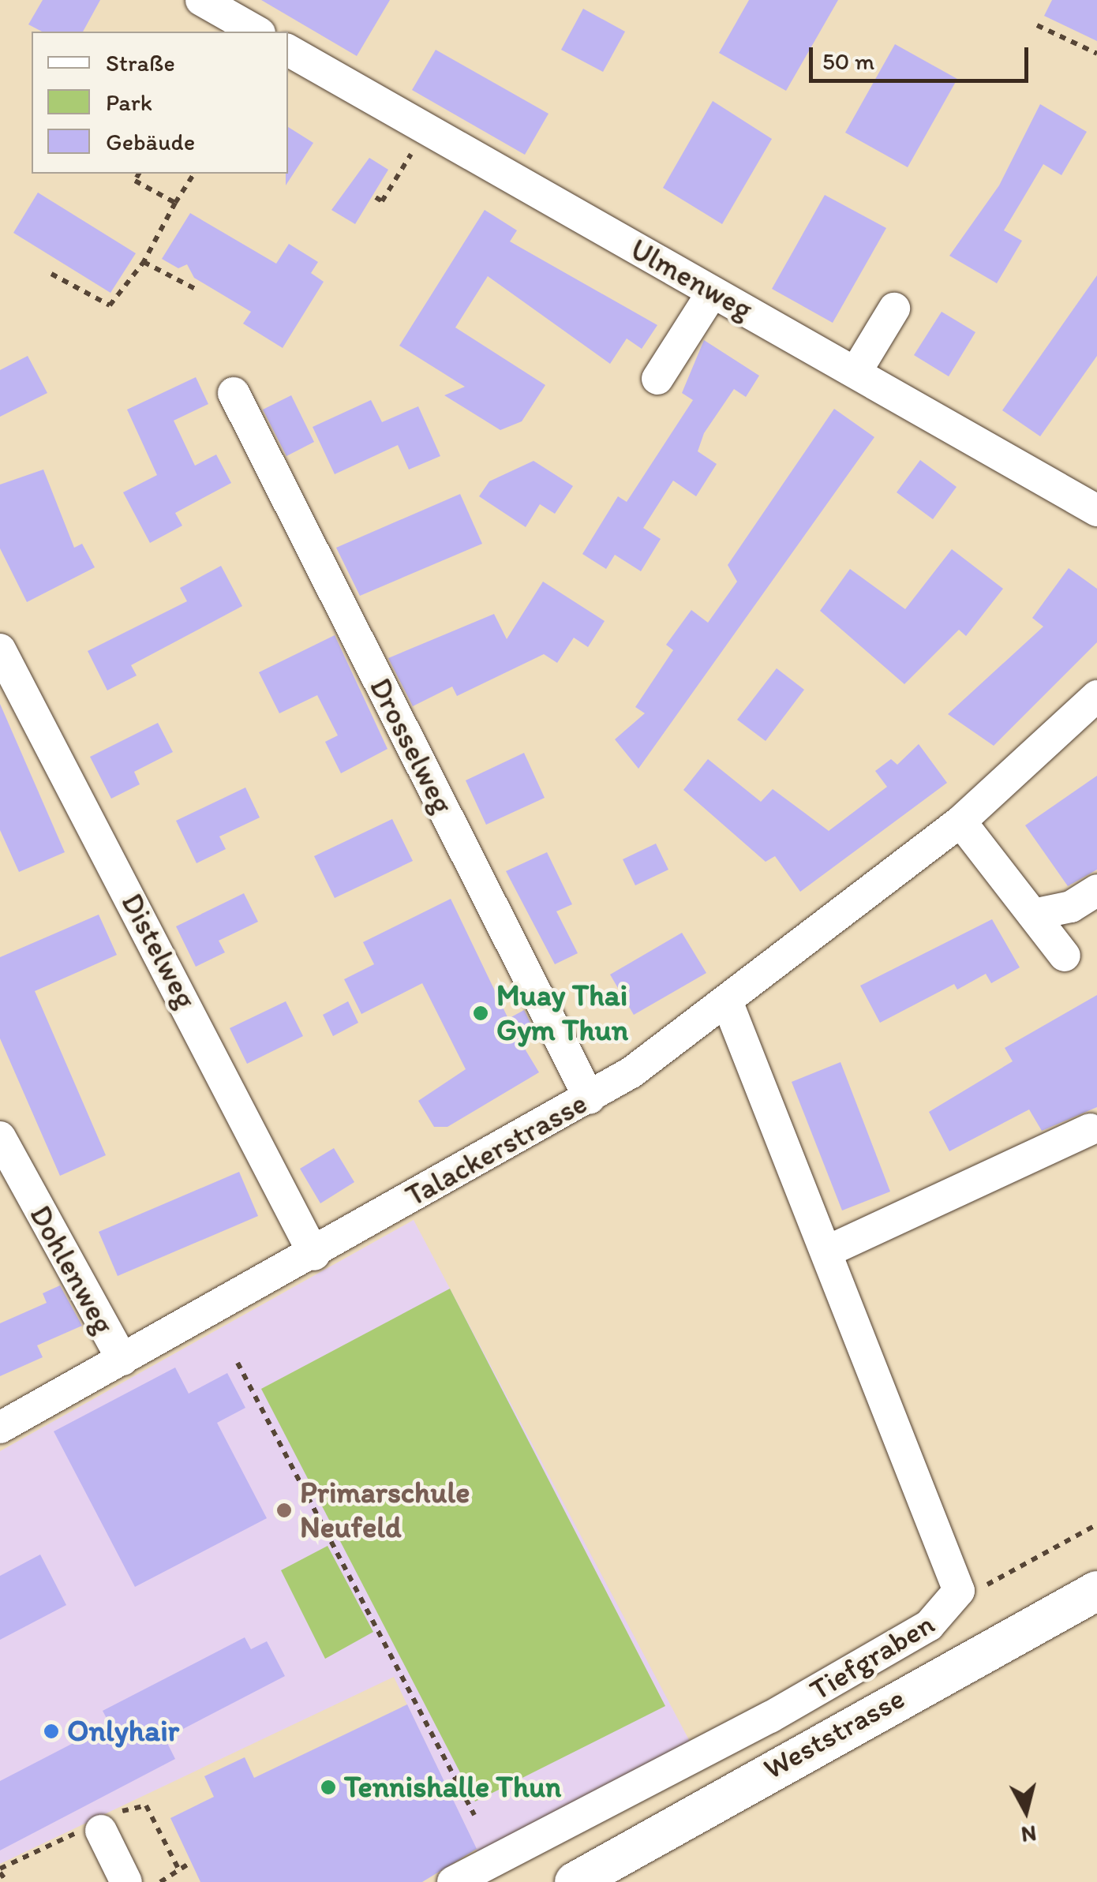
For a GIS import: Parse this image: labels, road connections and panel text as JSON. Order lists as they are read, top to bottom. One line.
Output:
{"streets":{"main road":["Weststrasse"],"street":["Ulmenweg","Drosselweg","Distelweg","Talackerstrasse","Dohlenweg","Tiefgraben"]},"crossings":[["Drosselweg","Talackerstrasse"],["Distelweg","Talackerstrasse"],["Talackerstrasse","Dohlenweg"],["Talackerstrasse","Tiefgraben"]],"places":["Muay Thai Gym Thun","Primarschule Neufeld","Onlyhair","Tennishalle Thun"],"legend":["Straße","Park","Gebäude"],"scale_bar":"50 m","north":"bottom"}
